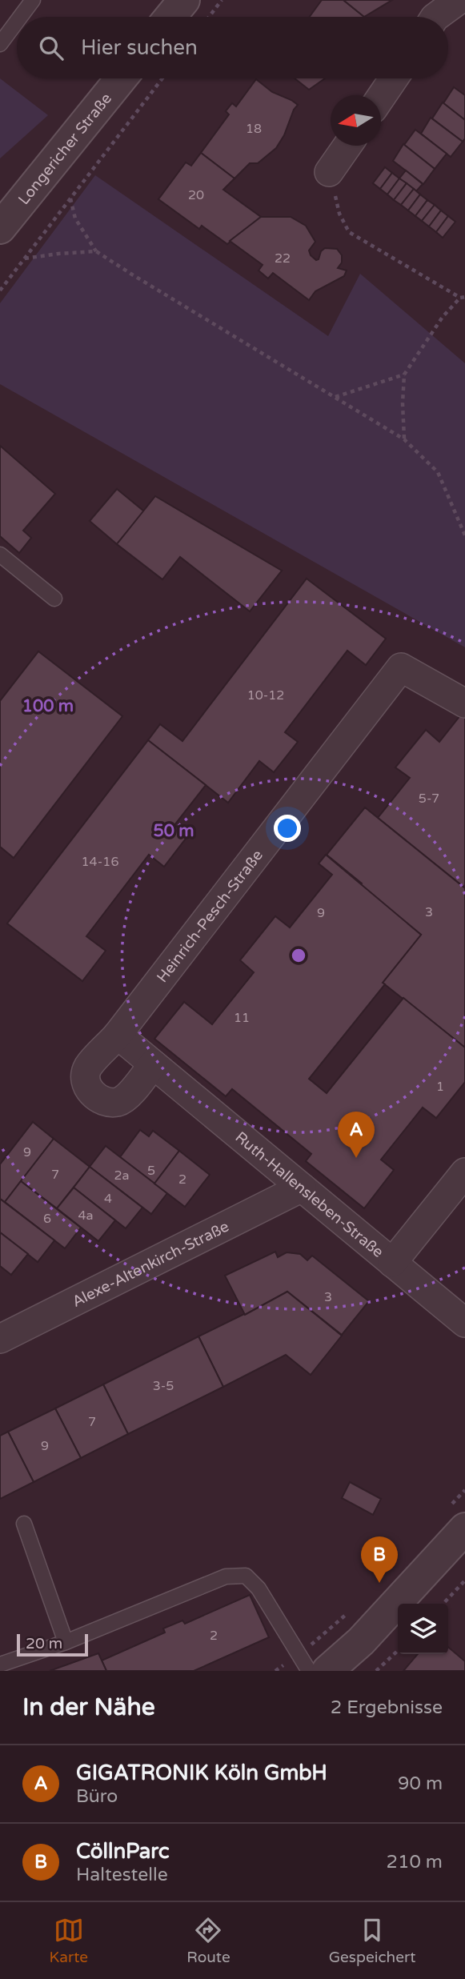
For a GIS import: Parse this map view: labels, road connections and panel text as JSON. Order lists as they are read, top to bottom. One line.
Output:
{"streets":{"street":["Longericher Straße","Heinrich-Pesch-Straße","Ruth-Hallensleben-Straße","Alexe-Altenkirch-Straße"]},"crossings":[["Heinrich-Pesch-Straße","Ruth-Hallensleben-Straße"],["Ruth-Hallensleben-Straße","Alexe-Altenkirch-Straße"]],"house_numbers":["18","20","22","10-12","5-7","14-16","3","9","11","1","9","5","7","2a","2","4","4a","6","3","3-5","7","9","2"],"scale_bar":"20 m","north":"left","page":{"search":"Hier suchen","pins":["A","B"],"scale":"20 m","heading":["In der Nähe","2 Ergebnisse"],"list":[{"mark":"A","name":"GIGATRONIK Köln GmbH","note":"Büro","value":"90 m"},{"mark":"B","name":"CöllnParc","note":"Haltestelle","value":"210 m"}],"nav":["Karte","Route","Gespeichert"]},"rings":["100 m","50 m"]}
